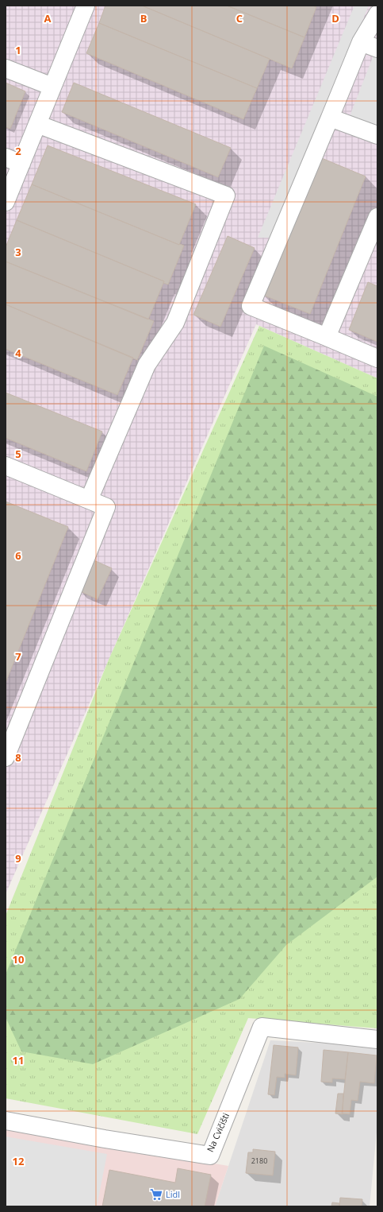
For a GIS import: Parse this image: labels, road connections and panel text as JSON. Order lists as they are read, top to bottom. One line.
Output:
{"streets":{"street":["Na Cvičišti"]},"places":{"supermarket":["Lidl"]},"house_numbers":["2180"],"grid":{"columns":["A","B","C","D"],"rows":["1","2","3","4","5","6","7","8","9","10","11","12"]}}
